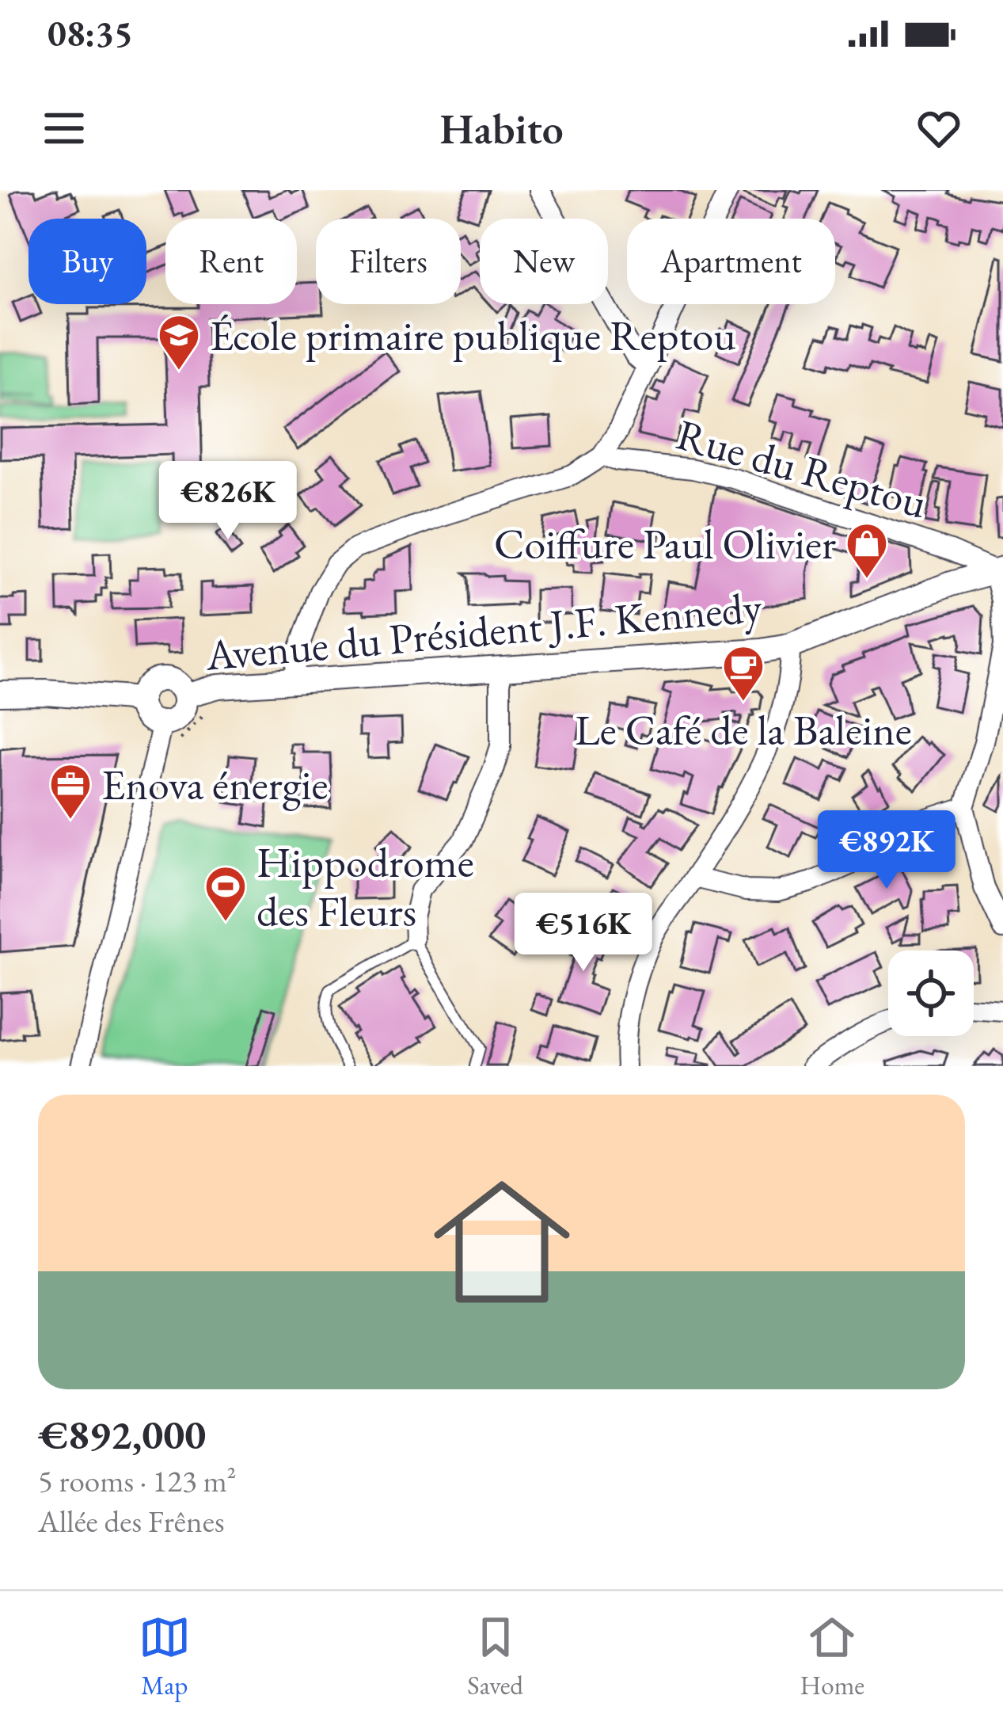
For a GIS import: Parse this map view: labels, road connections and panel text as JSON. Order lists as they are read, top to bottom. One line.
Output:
{"streets":{"street":["Rue du Reptou","Avenue du Président J.F. Kennedy"]},"crossings":[["Rue du Reptou","Avenue du Président J.F. Kennedy"]],"places":{"school or university":["École primaire publique Reptou"],"shop":["Coiffure Paul Olivier"],"cafe":["Le Café de la Baleine"],"office":["Enova énergie"],"sports":["Hippodrome des Fleurs"]},"page":{"status":"08:35","header":"Habito","chip":["Buy","Rent","Filters","New","Apartment"],"price":["€826K","€892K","€516K"],"list":[{"name":"€892,000","note":"5 rooms · 123 m² · Allée des Frênes"}],"tabs":["Map","Saved","Home"]}}
